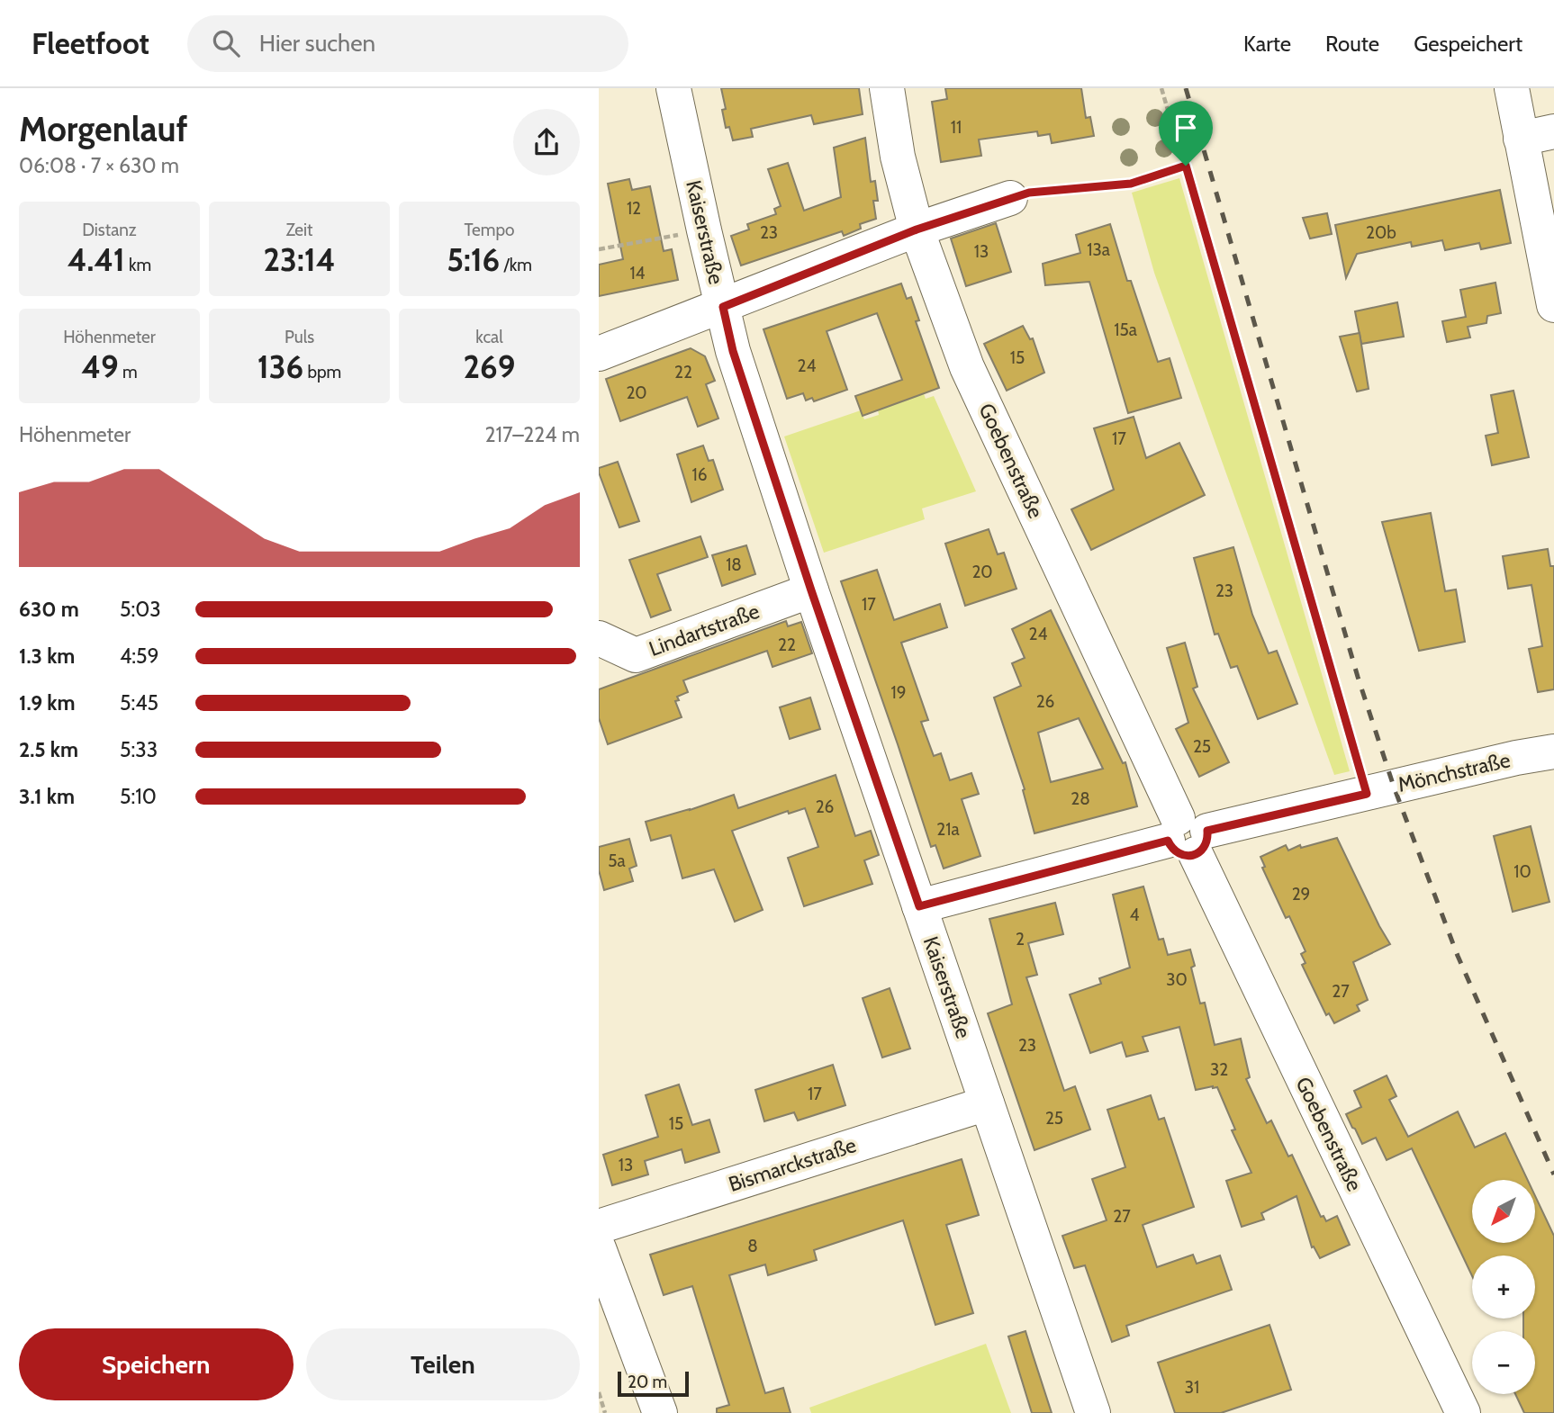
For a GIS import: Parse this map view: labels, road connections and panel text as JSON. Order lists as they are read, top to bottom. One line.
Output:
{"streets":{"street":["Kaiserstraße","Goebenstraße","Lindartstraße","Mönchstraße","Bismarckstraße"]},"crossings":[["Kaiserstraße","Lindartstraße"],["Kaiserstraße","Mönchstraße"],["Kaiserstraße","Bismarckstraße"],["Goebenstraße","Mönchstraße"]],"house_numbers":["11","12","23","20b","13a","13","14","15a","15","24","22","20","17","16","18","20","23","17","24","22","19","26","25","28","26","21a","5a","10","29","4","2","30","27","23","32","17","25","15","13","27","8","31"],"scale_bar":"20 m","north":"bottom left","page":{"header":"Fleetfoot","search":"Hier suchen","nav":["Karte","Route","Gespeichert"],"heading":["Morgenlauf","06:08 · 7 × 630 m"],"stats":[["Distanz","4.41 km"],["Zeit","23:14"],["Tempo","5:16 /km"],["Höhenmeter","49 m"],["Puls","136 bpm"],["kcal","269"]],"chart":["Höhenmeter","217–224 m"],"list":[{"name":"630 m","note":"5:03"},{"name":"1.3 km","note":"4:59"},{"name":"1.9 km","note":"5:45"},{"name":"2.5 km","note":"5:33"},{"name":"3.1 km","note":"5:10"}],"map_buttons":["+","−"],"buttons":["Speichern","Teilen"],"scale":"20 m"}}
